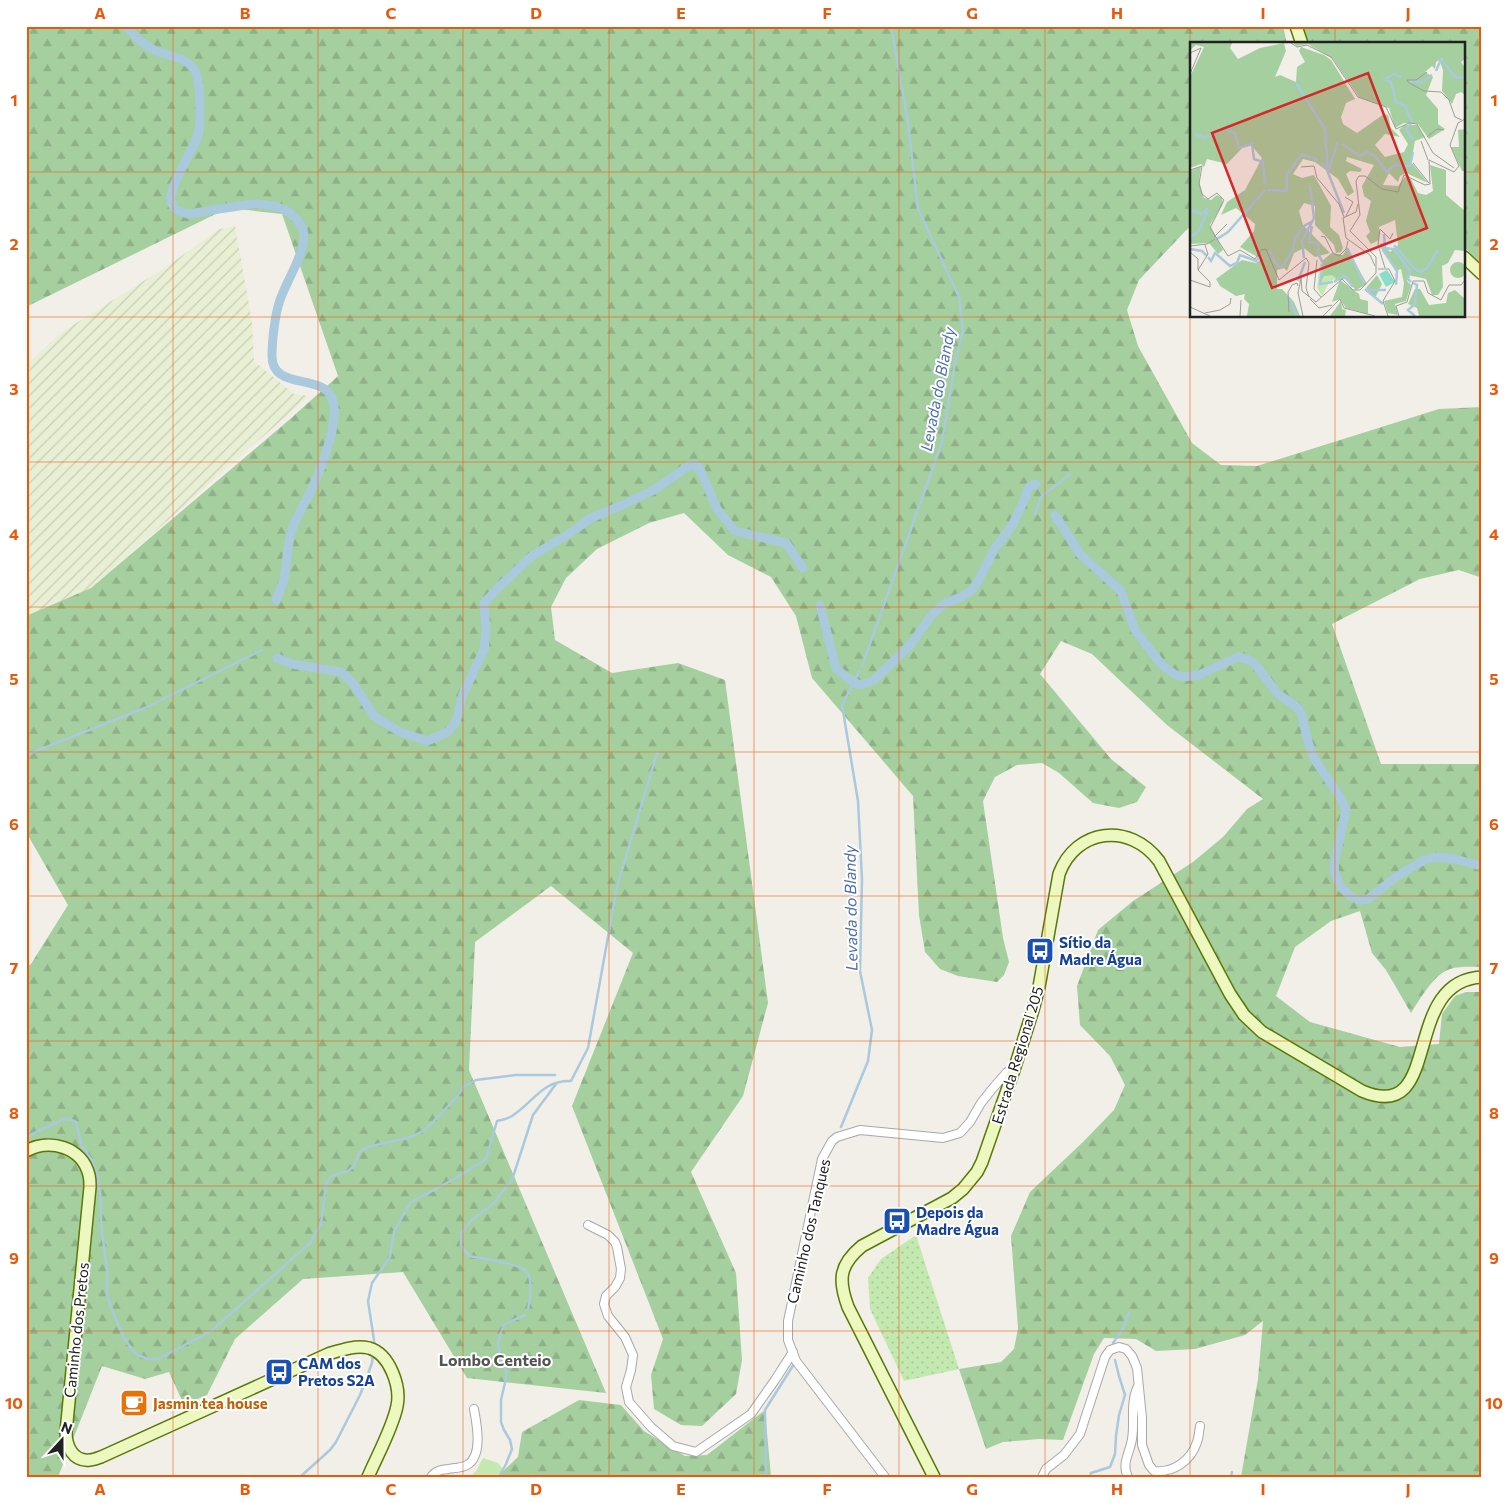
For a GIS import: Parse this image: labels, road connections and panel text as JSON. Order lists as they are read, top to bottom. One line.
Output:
{"streets":{"main road":["Estrada Regional 205","Caminho dos Pretos"],"street":["Caminho dos Tanques"]},"crossings":[["Estrada Regional 205","Caminho dos Tanques"]],"districts":["Lombo Centeio"],"water":["Levada do Blandy"],"places":{"bus stop":["Sítio da Madre Água","Depois da Madre Água","CAM dos Pretos S2A"],"cafe":["Jasmin tea house"]},"north":"top","grid":{"columns":["A","B","C","D","E","F","G","H","I","J"],"rows":["1","2","3","4","5","6","7","8","9","10"]}}
